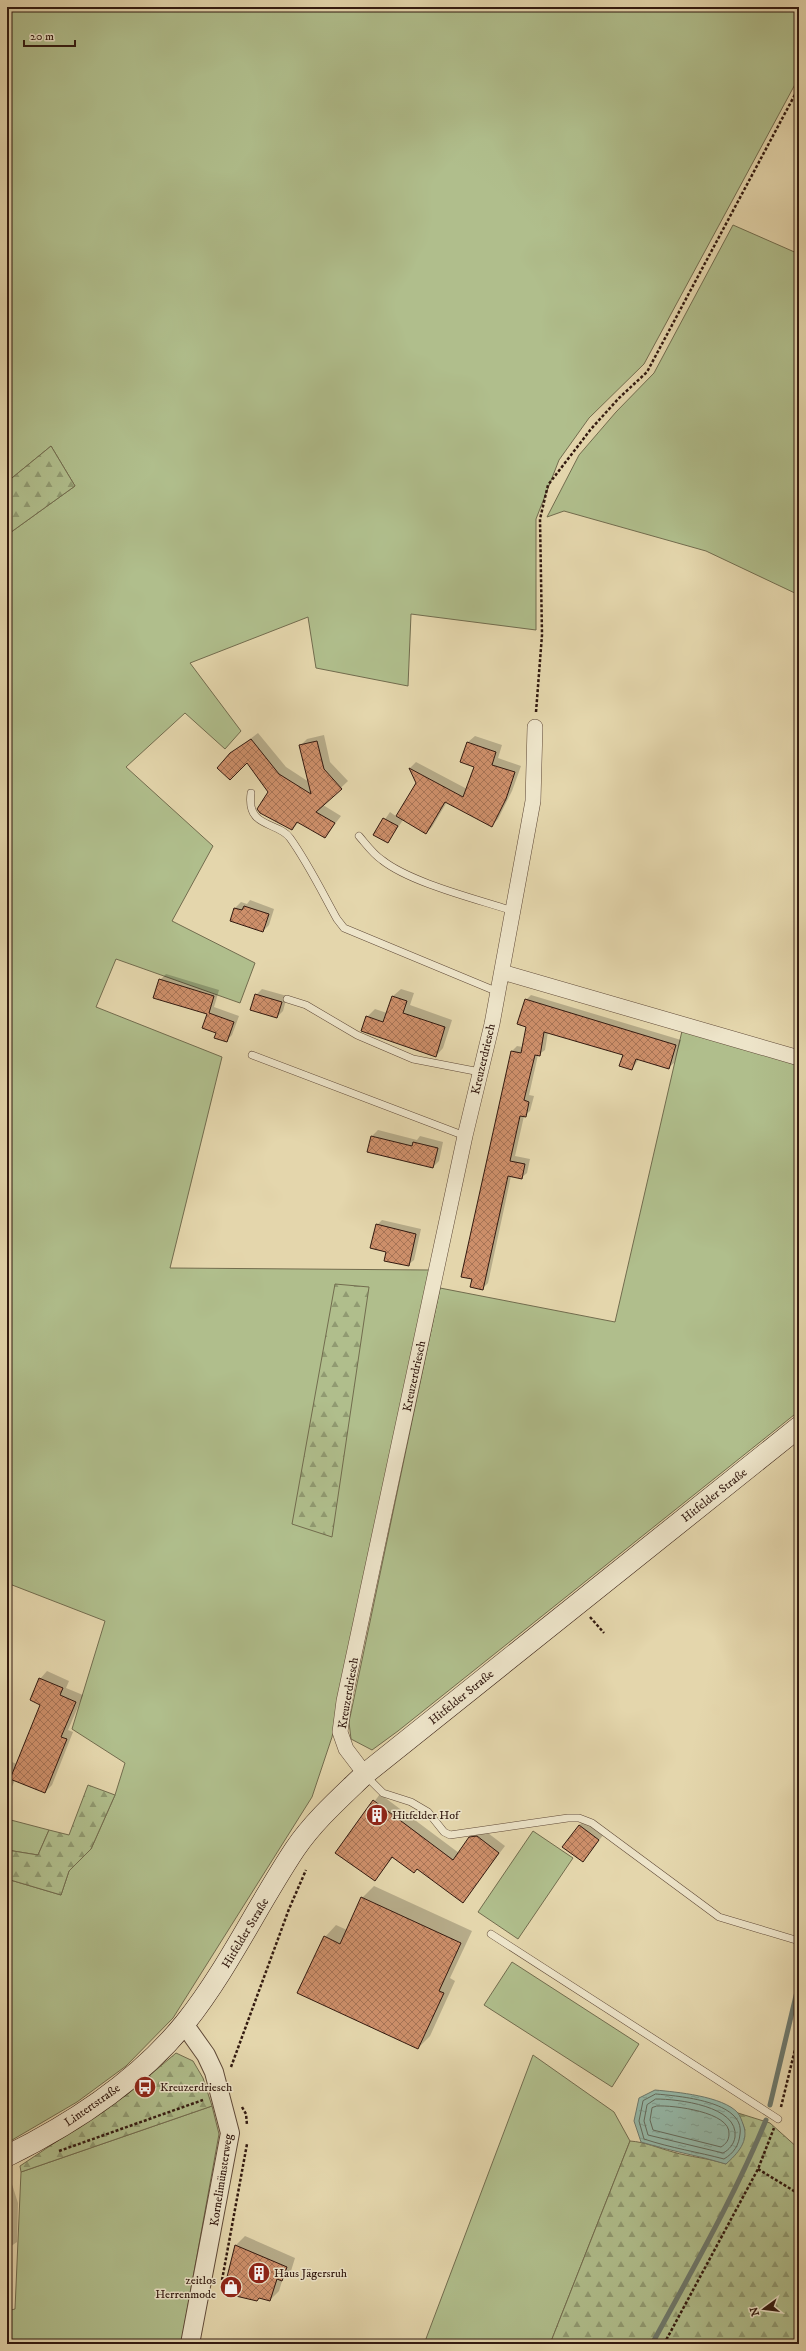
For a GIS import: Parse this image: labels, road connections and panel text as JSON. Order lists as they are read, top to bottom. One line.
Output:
{"streets":{"main road":["Hitfelder Straße","Lintertstraße"],"street":["Kreuzerdriesch","Kornelimünsterweg"]},"crossings":[["Kreuzerdriesch","Hitfelder Straße"],["Hitfelder Straße","Lintertstraße"],["Hitfelder Straße","Kornelimünsterweg"],["Lintertstraße","Kornelimünsterweg"]],"places":{"building":["Hitfelder Hof","Haus Jägersruh"],"bus stop":["Kreuzerdriesch"],"shop":["zeitlos Herrenmode"]},"scale_bar":"20 m","north":"left"}
